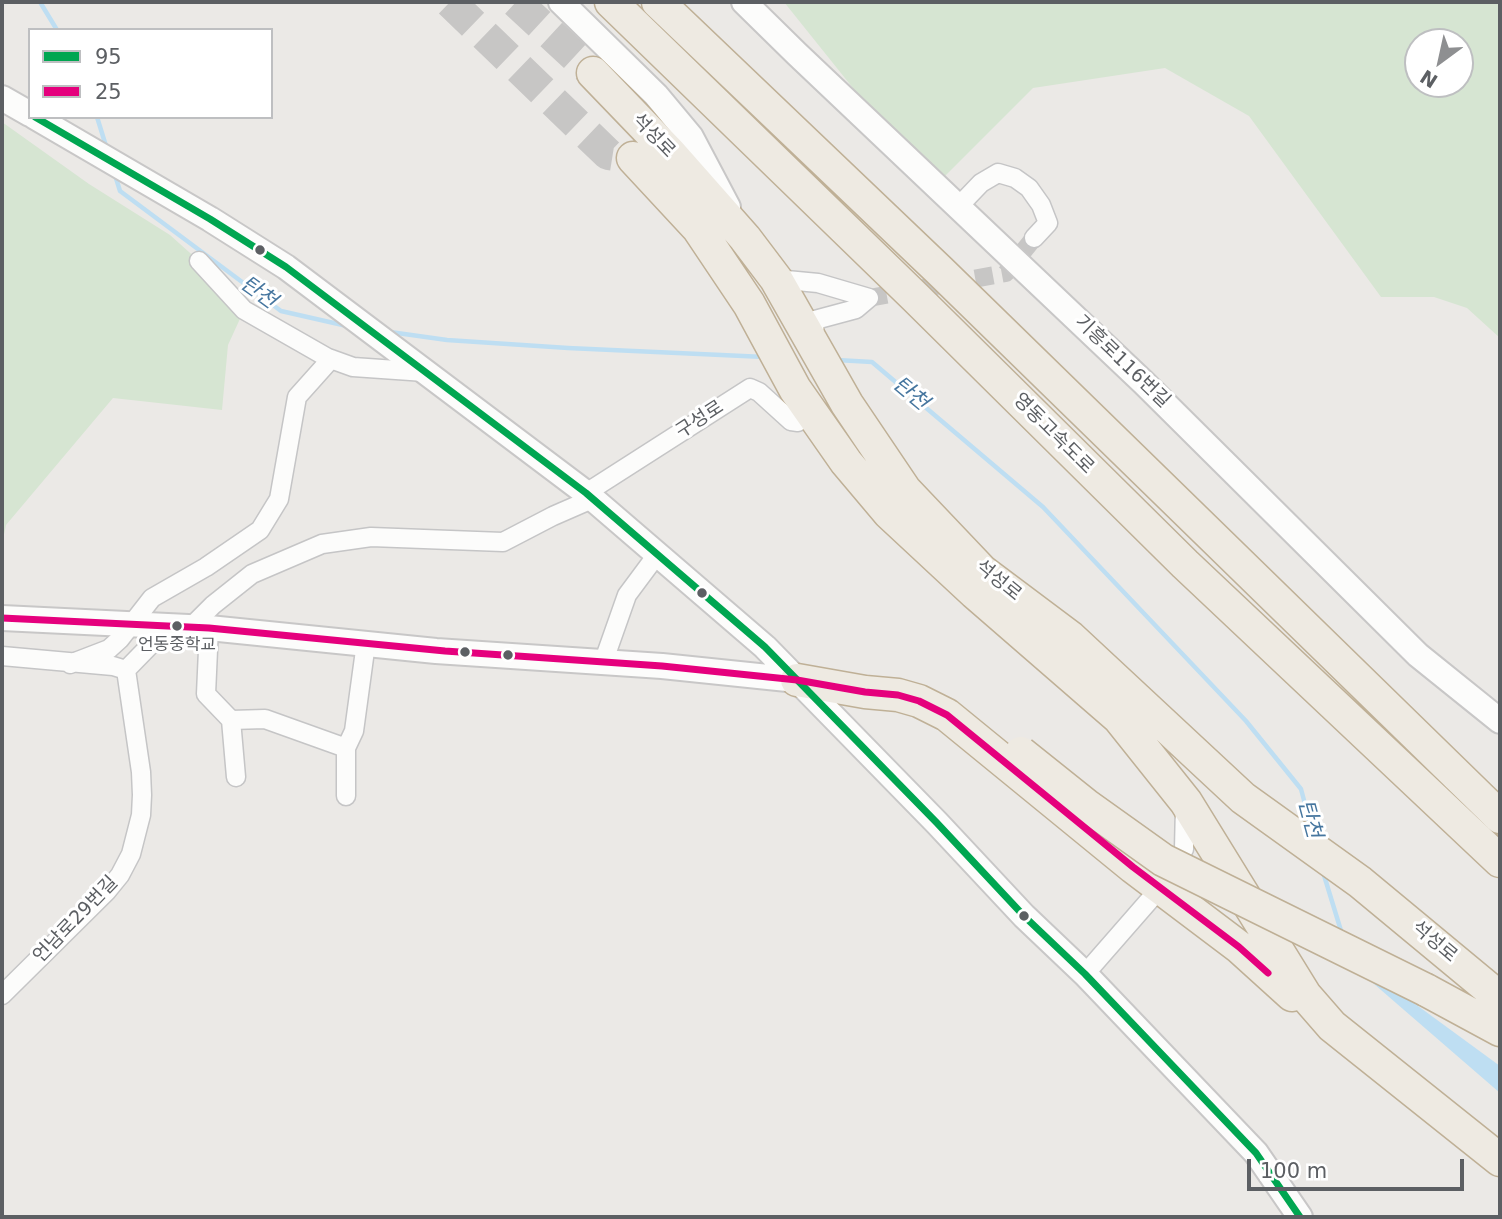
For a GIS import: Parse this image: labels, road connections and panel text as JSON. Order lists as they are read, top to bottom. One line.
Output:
{"streets":{"highway":["석성로","영동고속도로"],"main road":["기흥로116번길"],"street":["구성로","언남로29번길"]},"crossings":[["석성로","구성로"]],"water":["탄천"],"places":["언동중학교"],"lines":["transit line 95","transit line 25"],"legend":["95","25"],"scale_bar":"100 m","north":"bottom left"}
